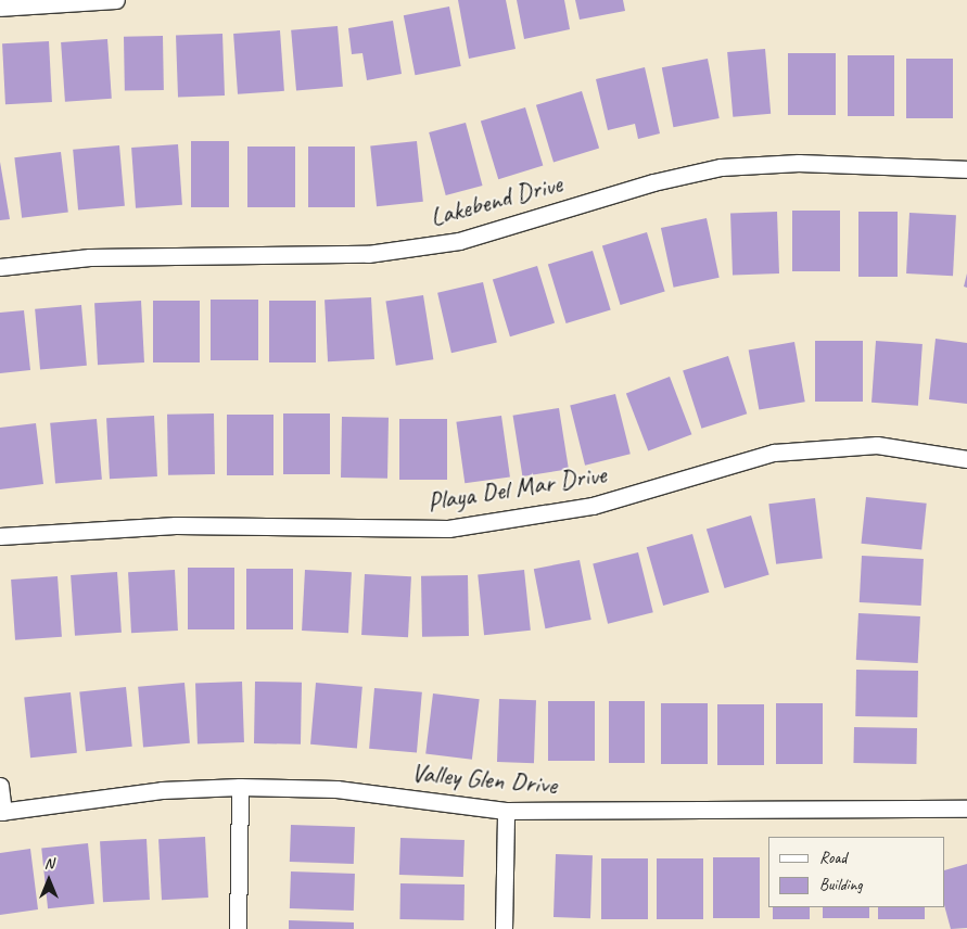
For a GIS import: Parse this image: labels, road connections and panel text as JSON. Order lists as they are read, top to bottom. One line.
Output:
{"streets":{"street":["Lakebend Drive","Playa Del Mar Drive","Valley Glen Drive"]},"legend":["Road","Building"],"north":"top"}
